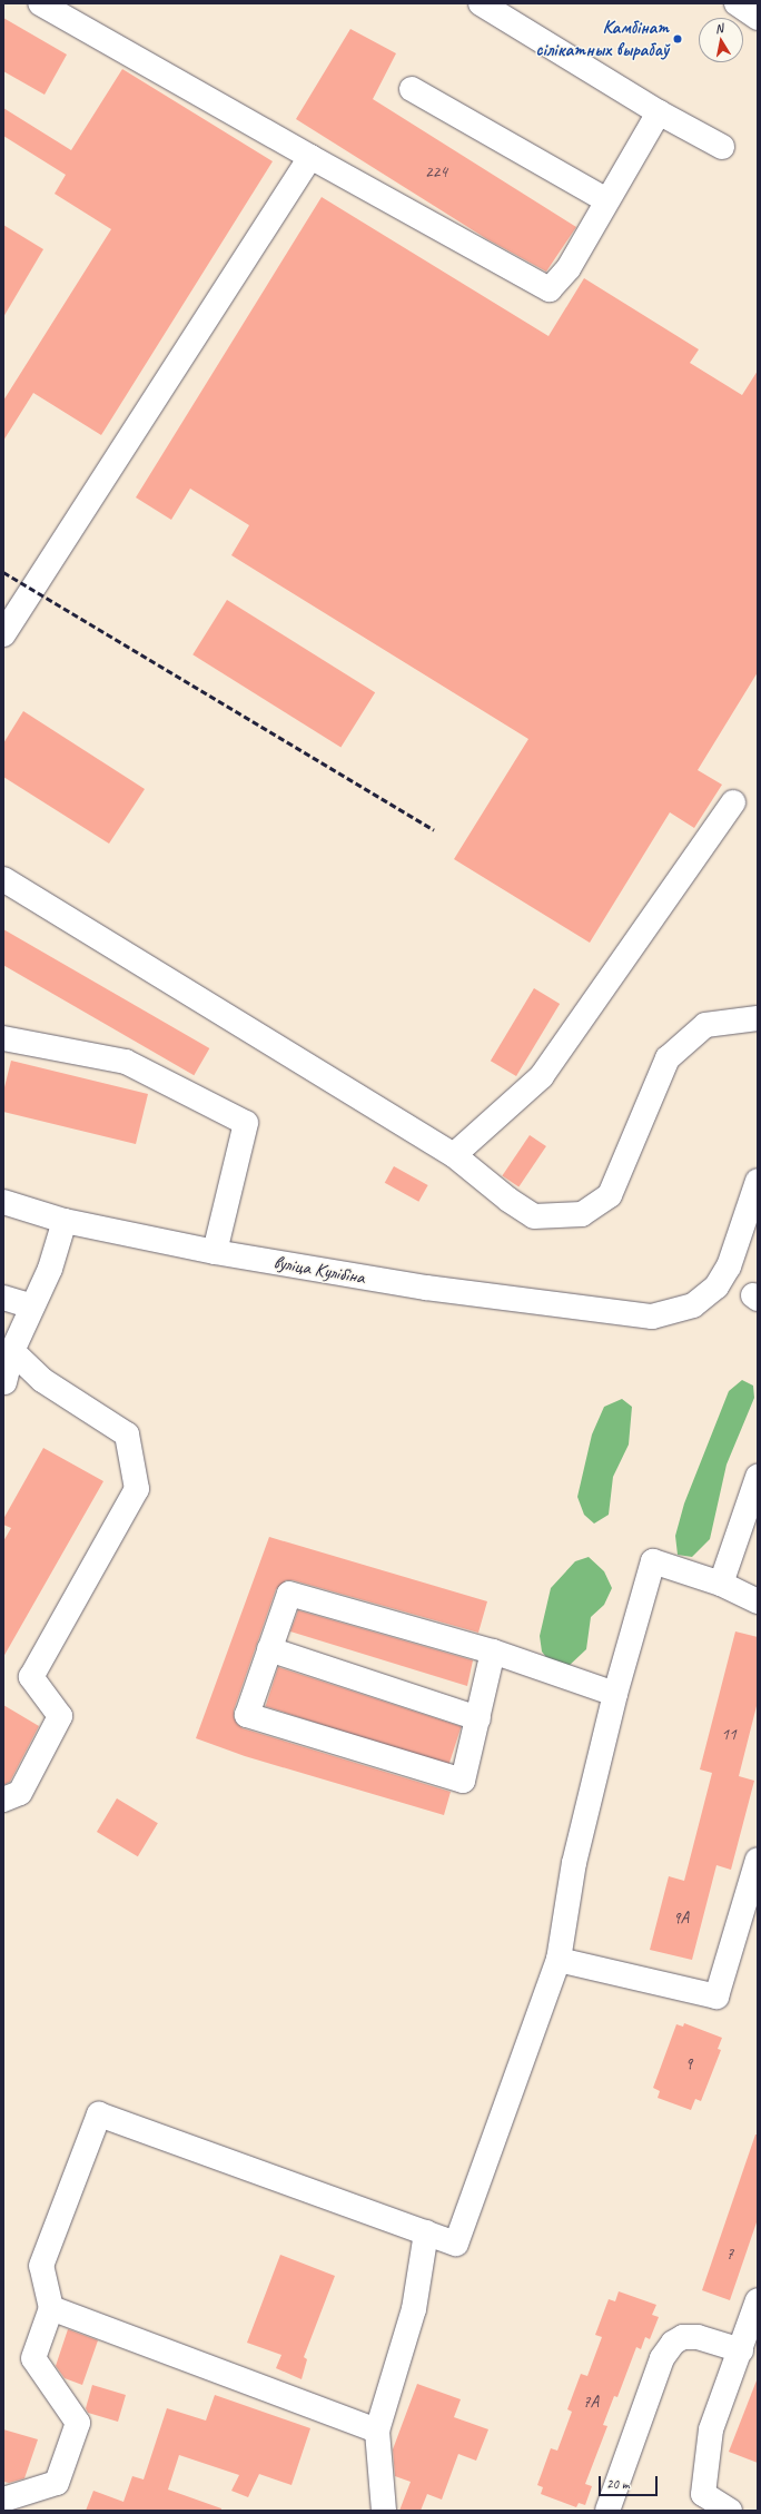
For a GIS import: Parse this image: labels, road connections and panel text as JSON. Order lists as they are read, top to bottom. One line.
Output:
{"streets":{"main road":["вуліца Кулібіна"]},"places":["Камбінат сілікатных вырабаў"],"house_numbers":["224","11","9А","9","7","7А"],"scale_bar":"20 m","north":"top"}
